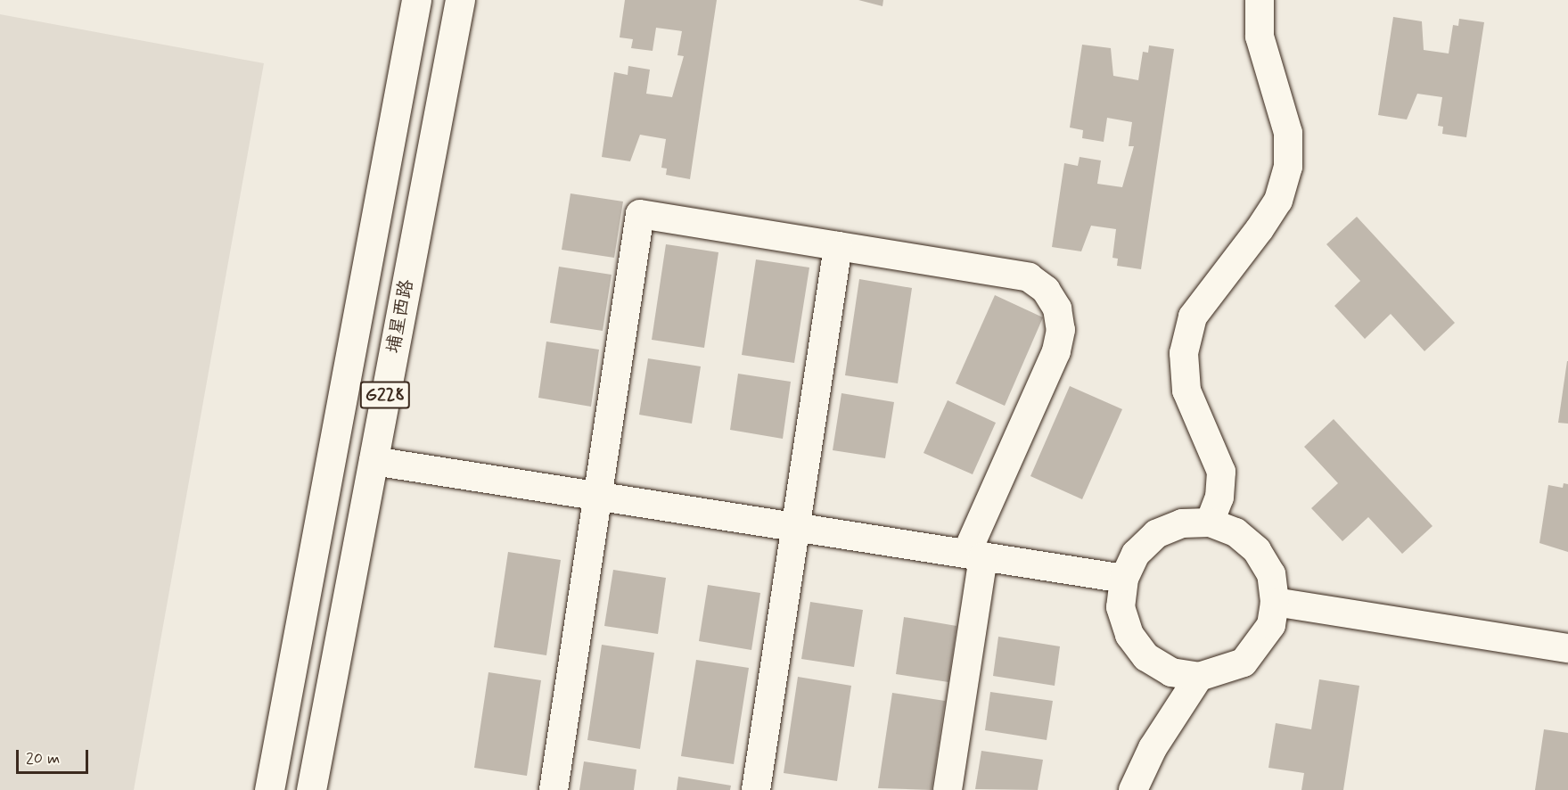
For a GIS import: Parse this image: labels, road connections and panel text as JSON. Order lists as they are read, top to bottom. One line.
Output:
{"streets":{"highway":["埔星西路","G228"]},"scale_bar":"20 m"}
